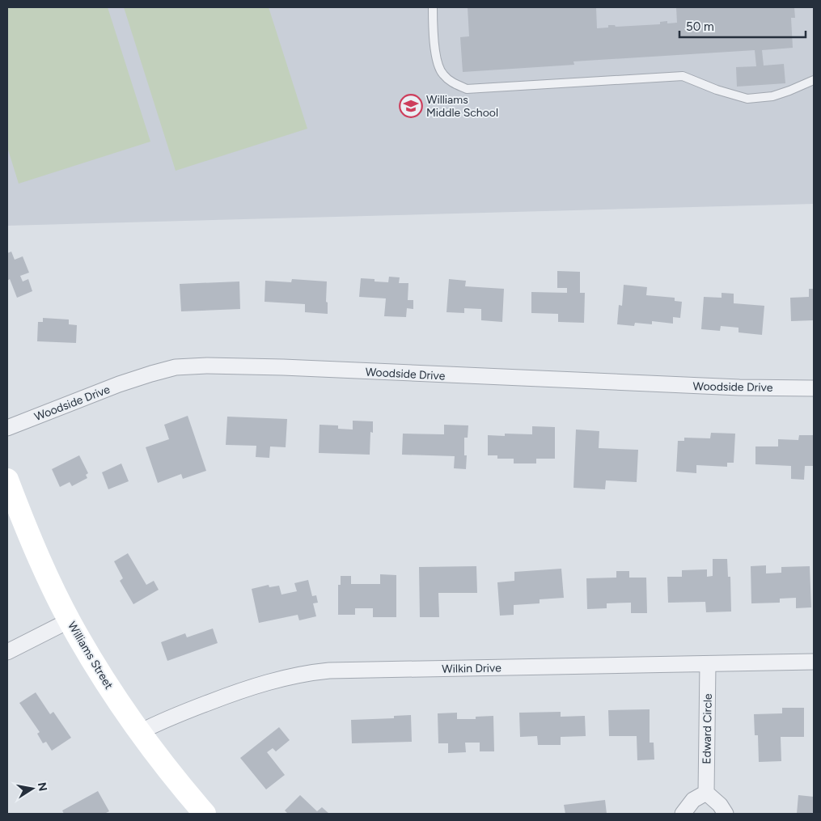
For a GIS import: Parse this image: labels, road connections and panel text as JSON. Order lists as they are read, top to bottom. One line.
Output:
{"streets":{"main road":["Williams Street"],"street":["Woodside Drive","Wilkin Drive","Edward Circle"]},"crossings":[["Williams Street","Wilkin Drive"],["Wilkin Drive","Edward Circle"]],"places":{"school or university":["Williams Middle School"]},"scale_bar":"50 m","north":"right"}
